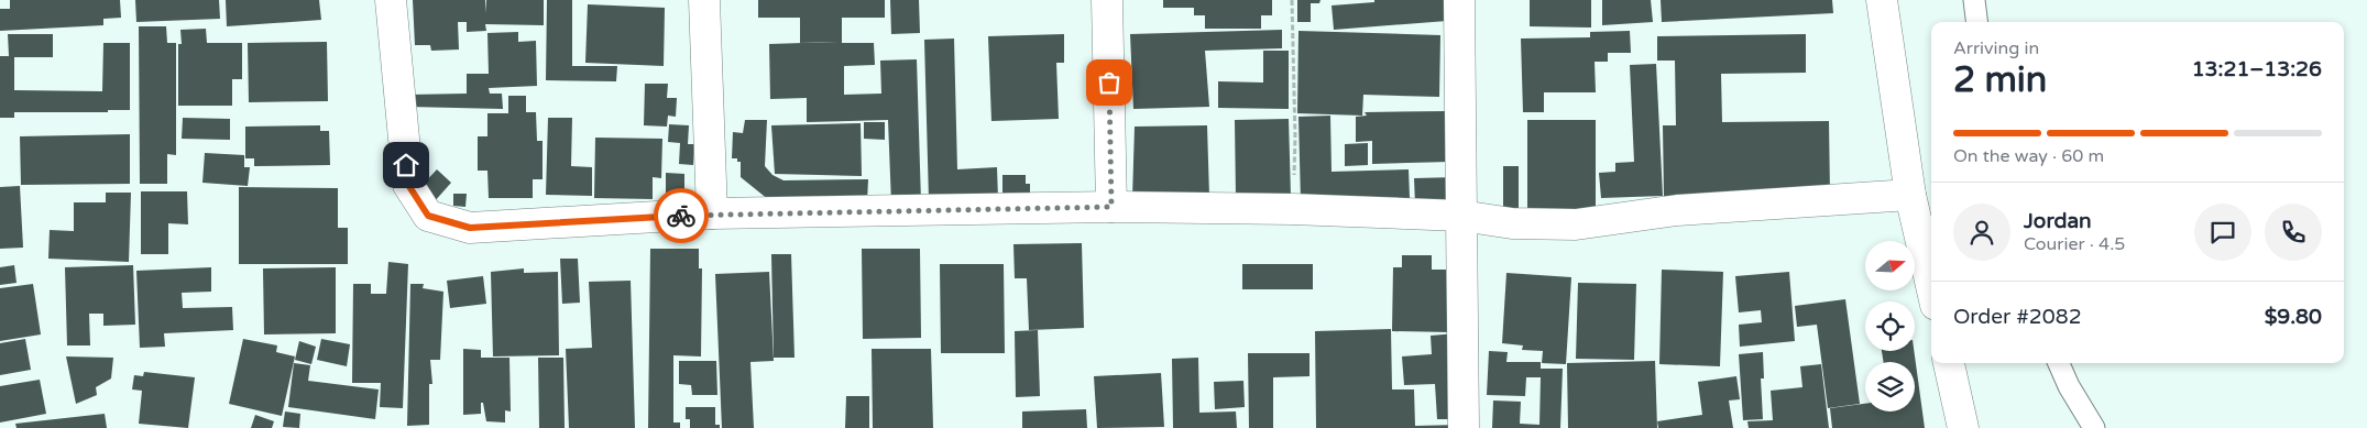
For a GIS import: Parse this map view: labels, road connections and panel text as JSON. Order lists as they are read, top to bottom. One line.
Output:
{"north":"right","page":{"heading":["2 min","Arriving in","13:21–13:26"],"panel":["Jordan","Courier · 4.5","Order #2082","$9.80"],"bar":"On the way · 60 m"}}
